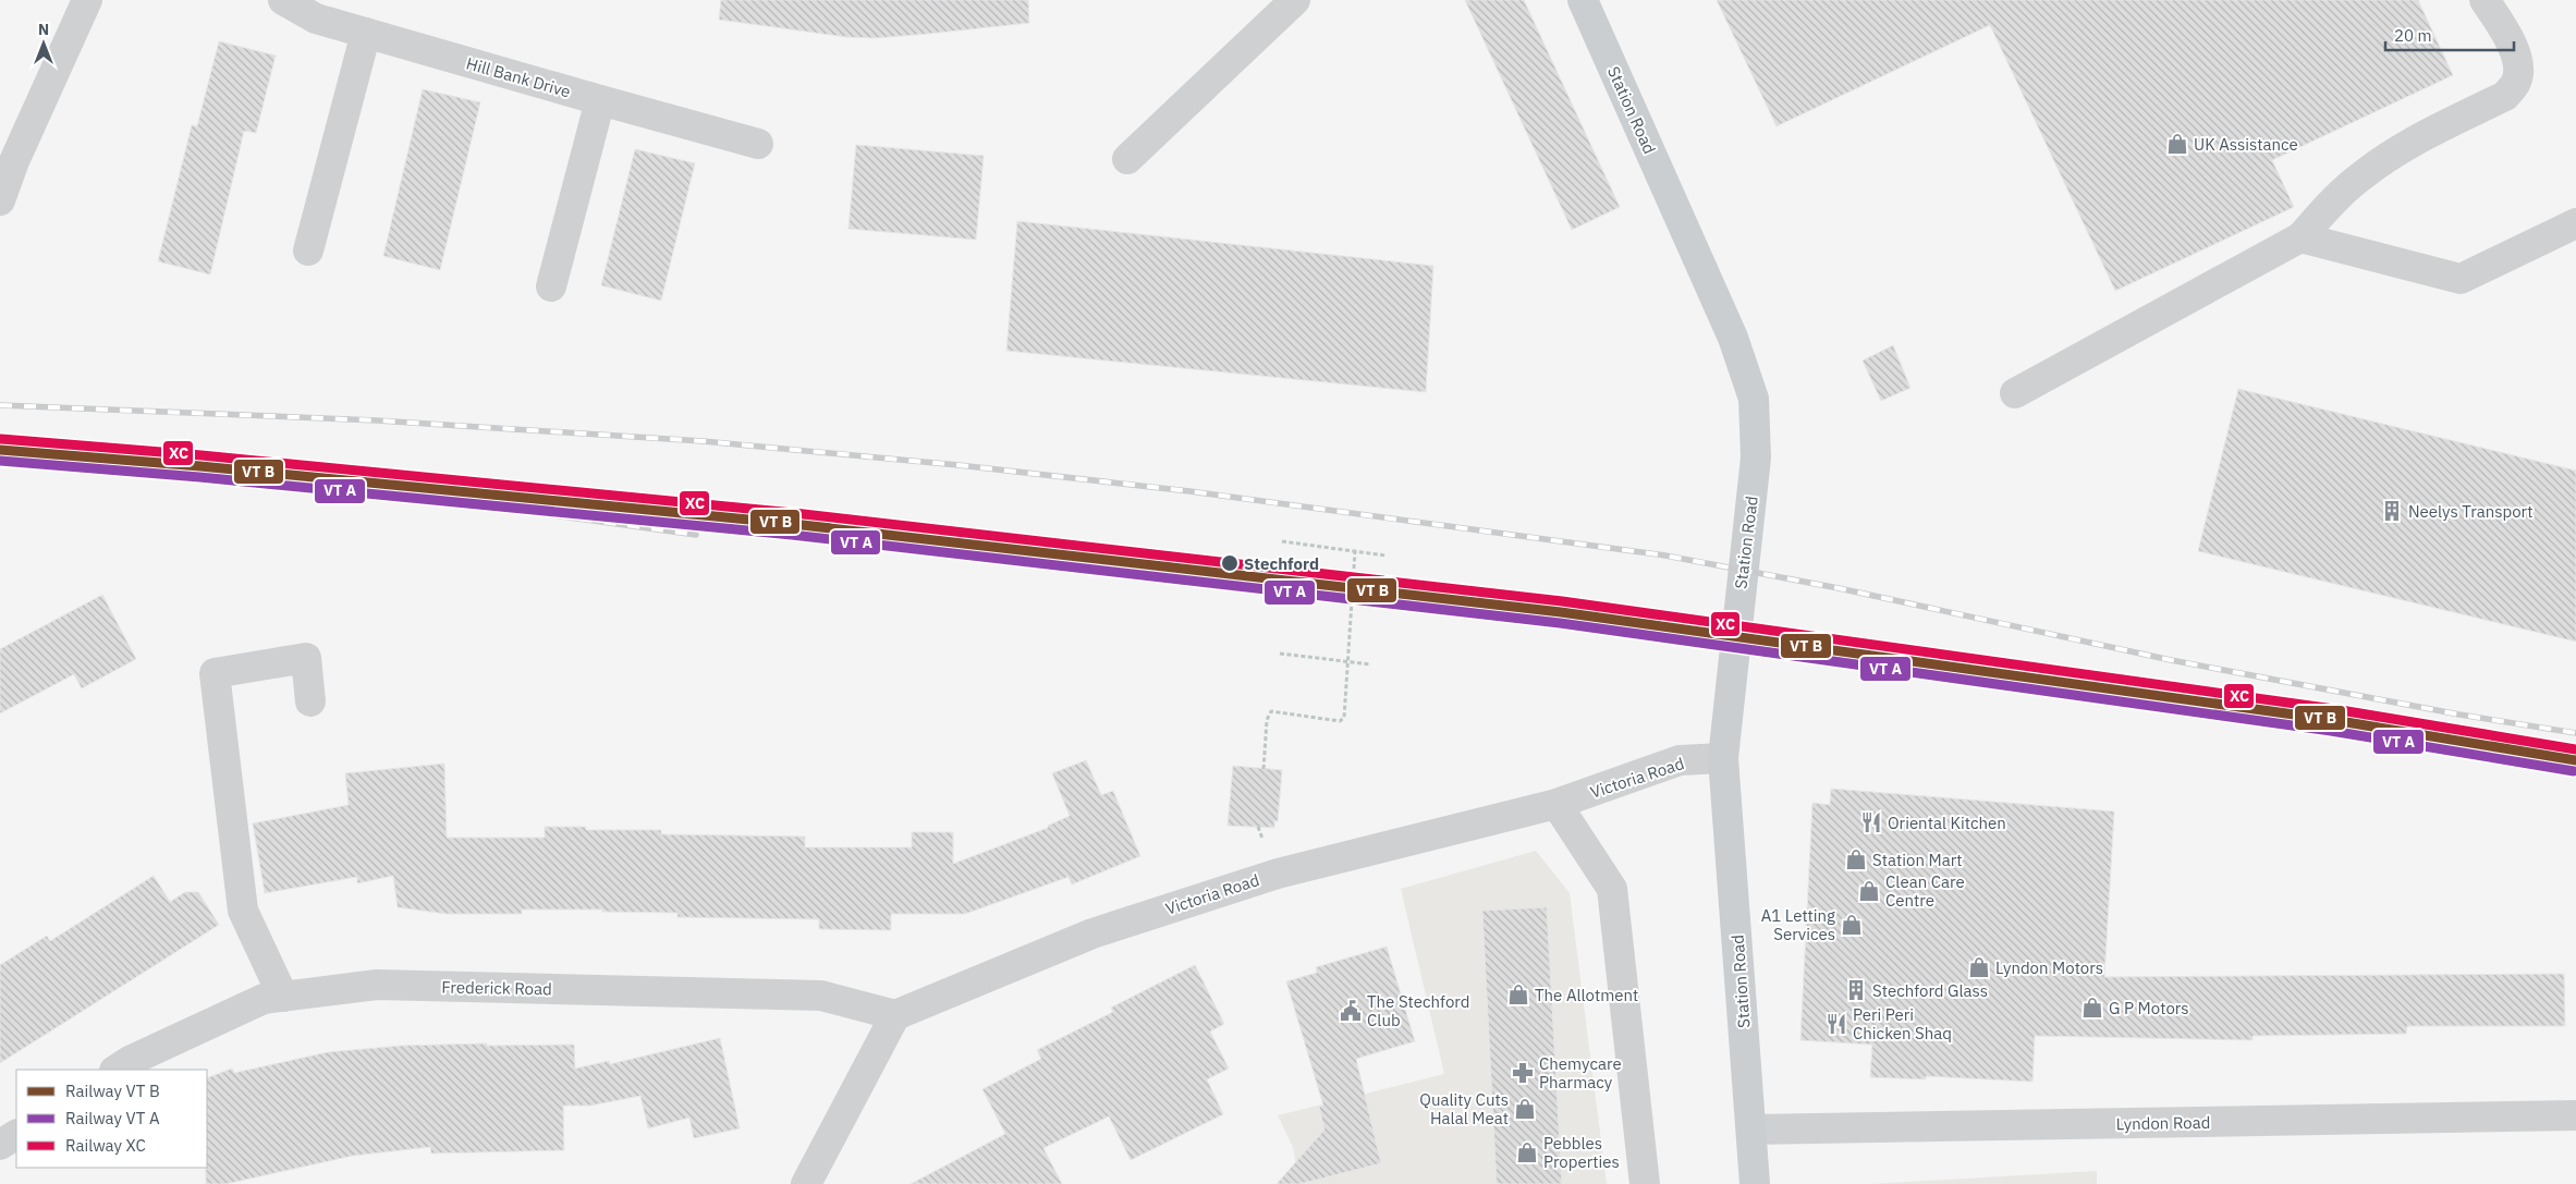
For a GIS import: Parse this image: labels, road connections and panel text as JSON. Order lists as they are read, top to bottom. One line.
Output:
{"streets":{"main road":["Station Road"],"street":["Hill Bank Drive","Victoria Road","Frederick Road","Lyndon Road"]},"crossings":[["Station Road","Victoria Road"],["Station Road","Lyndon Road"],["Victoria Road","Frederick Road"]],"places":{"shop":["UK Assistance","Station Mart","Clean Care Centre","A1 Letting Services","Lyndon Motors","The Allotment","G P Motors","Quality Cuts Halal Meat","Pebbles Properties"],"building":["Neelys Transport","Stechford Glass"],"other":["Stechford"],"restaurant":["Oriental Kitchen","Peri Peri Chicken Shaq"],"public building":["The Stechford Club"],"pharmacy":["Chemycare Pharmacy"]},"lines":["rail line XC"],"legend":["Railway VT B","Railway VT A","Railway XC"],"scale_bar":"20 m","north":"top"}
